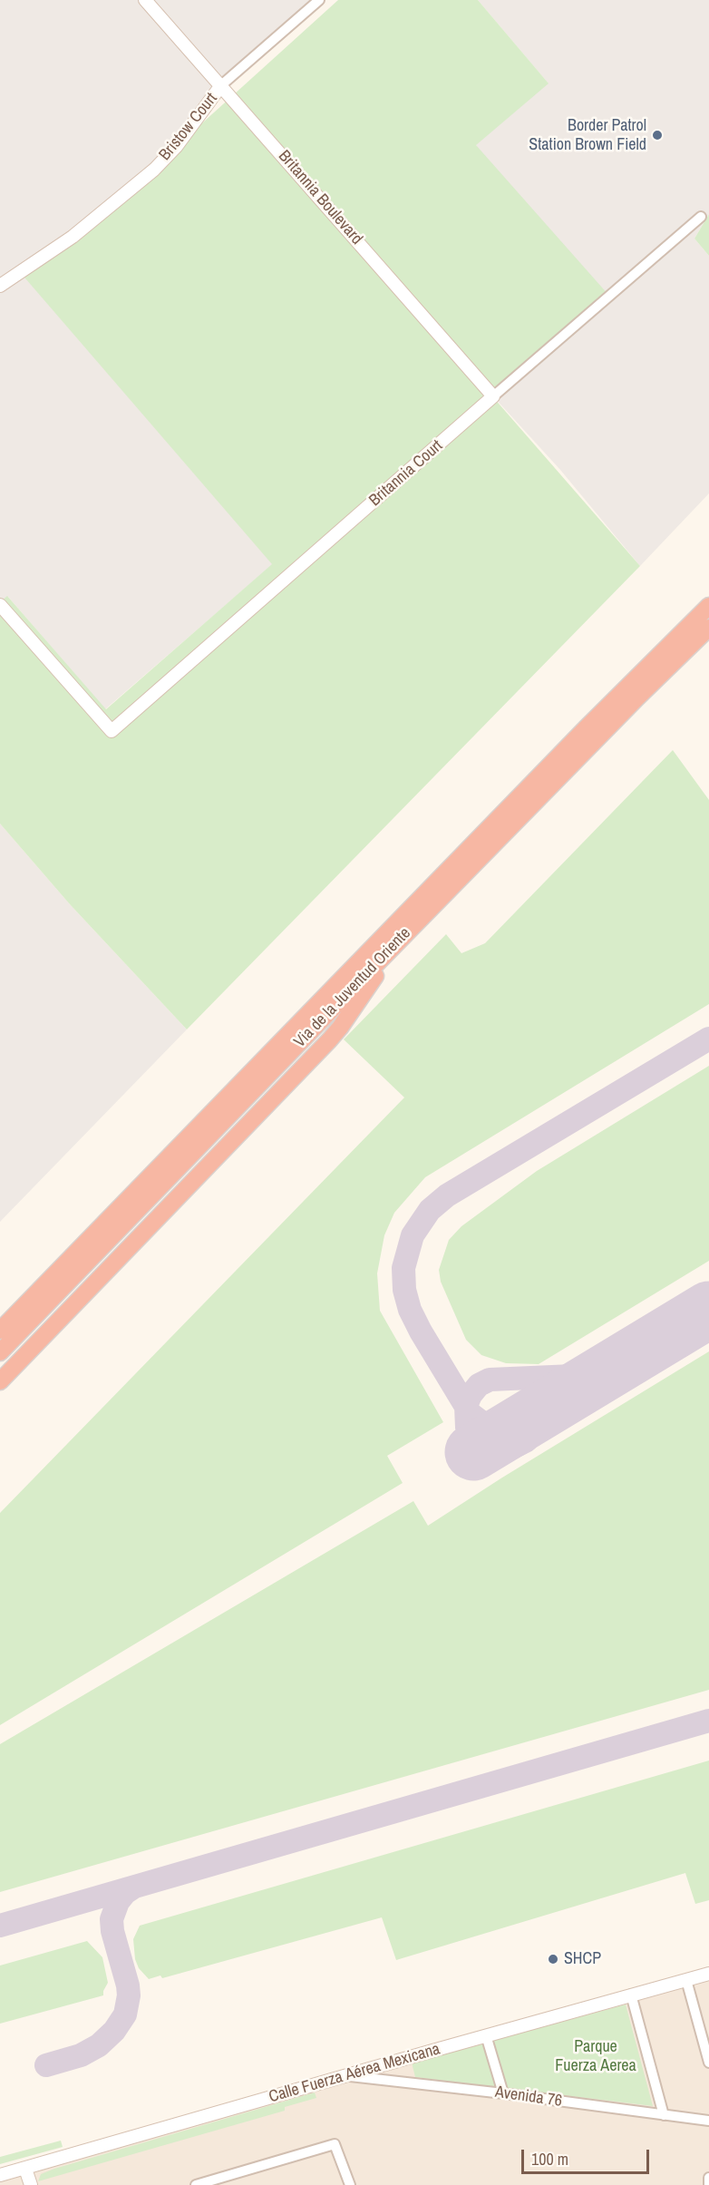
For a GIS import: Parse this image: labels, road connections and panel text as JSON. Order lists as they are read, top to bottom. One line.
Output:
{"streets":{"highway":["Via de la Juventud Oriente"],"street":["Bristow Court","Britannia Boulevard","Britannia Court","Calle Fuerza Aérea Mexicana","Avenida 76"]},"crossings":[["Bristow Court","Britannia Boulevard"],["Britannia Boulevard","Britannia Court"],["Calle Fuerza Aérea Mexicana","Avenida 76"]],"parks":["Parque Fuerza Aerea"],"places":["Border Patrol Station Brown Field","SHCP"],"scale_bar":"100 m"}
